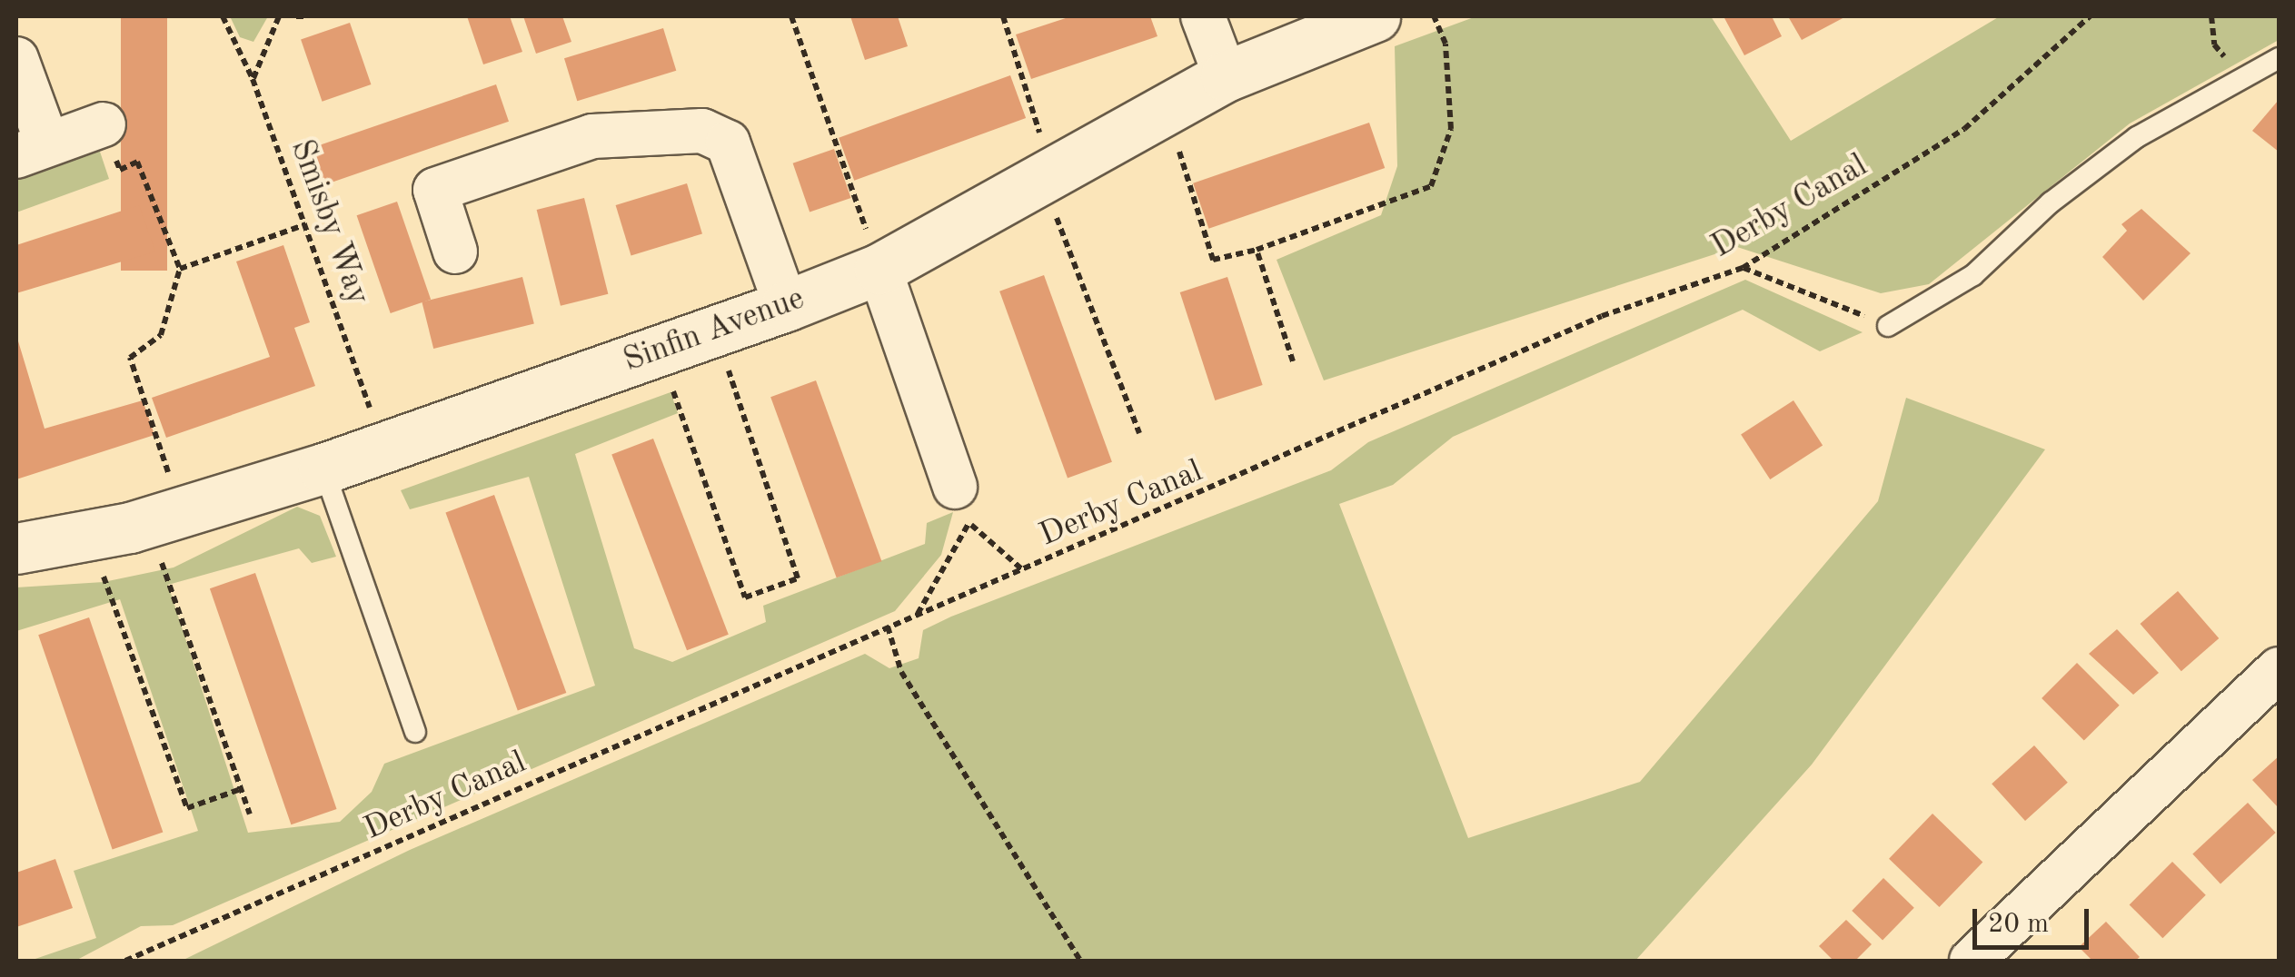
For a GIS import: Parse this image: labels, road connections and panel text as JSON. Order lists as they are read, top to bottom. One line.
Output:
{"streets":{"street":["Sinfin Avenue"],"path":["Derby Canal","Smisby Way"]},"crossings":[["Smisby Way","Sinfin Avenue"]],"scale_bar":"20 m"}
